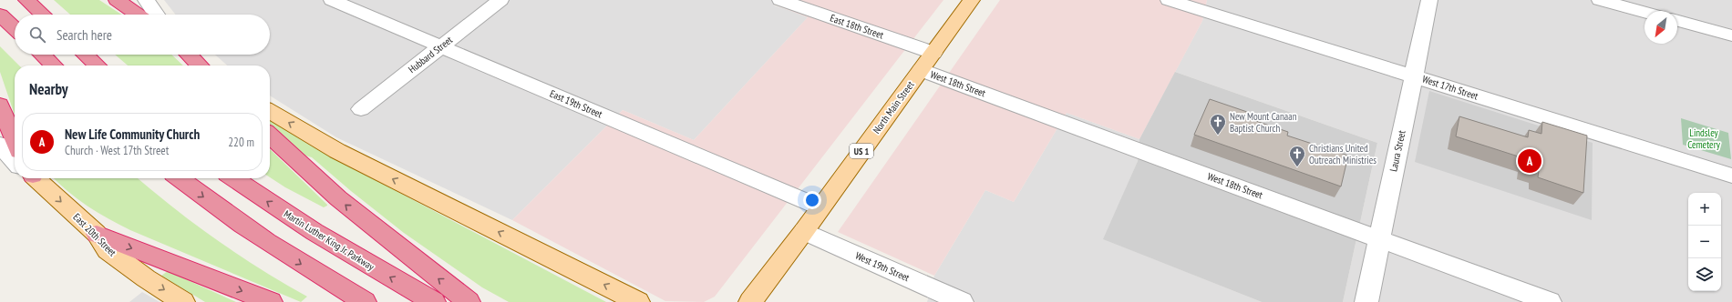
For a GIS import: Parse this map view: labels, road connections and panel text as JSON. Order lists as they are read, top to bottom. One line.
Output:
{"streets":{"highway":["Martin Luther King Jr. Parkway"],"main road":["North Main Street","US 1","East 20th Street"],"street":["East 18th Street","Hubbard Street","West 18th Street","West 17th Street","East 19th Street","Laura Street","West 19th Street"]},"crossings":[["East 18th Street","North Main Street"],["Hubbard Street","East 19th Street"],["West 18th Street","North Main Street"],["West 18th Street","Laura Street"],["West 17th Street","Laura Street"],["East 19th Street","North Main Street"],["North Main Street","West 19th Street"]],"one_way":["East 20th Street"],"parks":["Lindsley Cemetery"],"places":{"church":["New Mount Canaan Baptist Church","Christians United Outreach Ministries"]},"north":"bottom left","page":{"search":"Search here","heading":"Nearby","list":[{"mark":"A","name":"New Life Community Church","note":"Church · West 17th Street","value":"220 m"}],"pins":"A","map_buttons":["+","−"]}}
